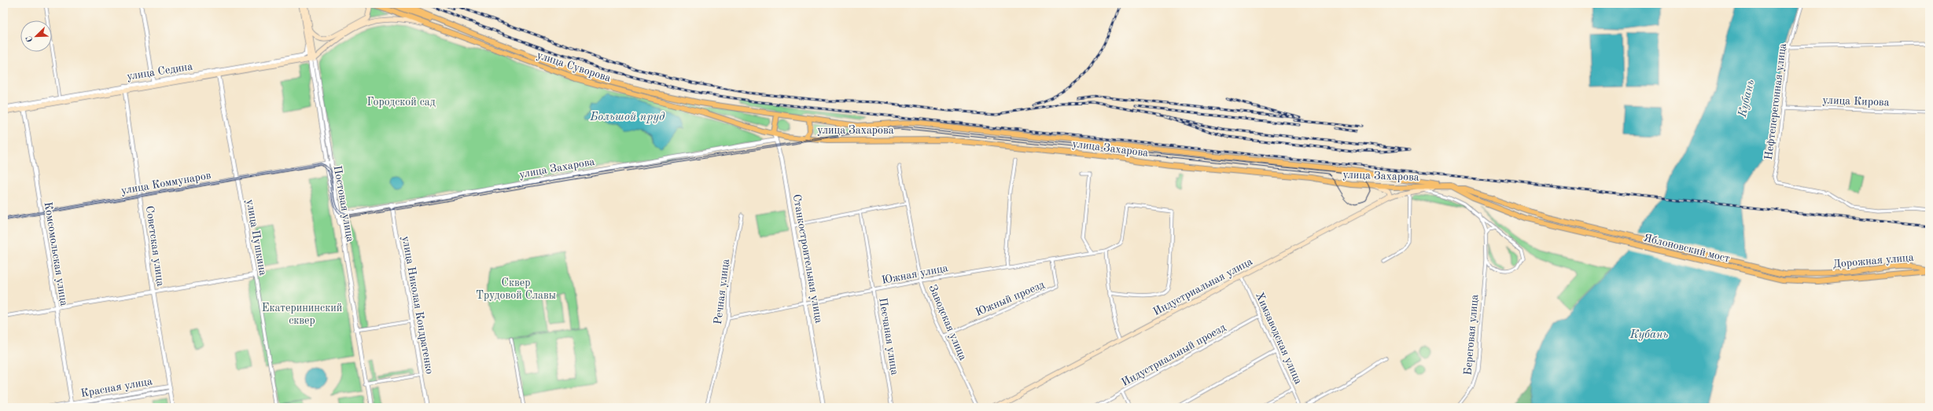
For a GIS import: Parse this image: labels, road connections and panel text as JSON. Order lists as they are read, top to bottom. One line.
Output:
{"streets":{"main road":["улица Суворова","улица Седина","улица Захарова","Постовая улица","Яблоновский мост","Дорожная улица","Индустриальная улица"],"street":["улица Кирова","Нефтеперегонная улица","улица Коммунаров","улица Пушкина","Советская улица","Комсомольская улица","Станкостроительная улица","Южная улица","Речная улица","Южный проезд","улица Николая Кондратенко","Заводская улица","Береговая улица","Песчаная улица","Химзаводская улица","Индустриальный проезд","Красная улица"]},"crossings":[["улица Суворова","улица Захарова"],["улица Суворова","Станкостроительная улица"],["улица Седина","Постовая улица"],["улица Седина","улица Пушкина"],["улица Седина","Советская улица"],["улица Седина","Комсомольская улица"],["улица Кирова","Нефтеперегонная улица"],["улица Захарова","Постовая улица"],["улица Захарова","Яблоновский мост"],["улица Захарова","Станкостроительная улица"],["улица Захарова","Индустриальная улица"],["улица Захарова","улица Николая Кондратенко"],["улица Коммунаров","Постовая улица"],["улица Коммунаров","улица Пушкина"],["улица Коммунаров","Советская улица"],["улица Коммунаров","Комсомольская улица"],["Советская улица","Красная улица"],["Яблоновский мост","Дорожная улица"],["Комсомольская улица","Красная улица"],["Станкостроительная улица","Южная улица"],["Южная улица","Речная улица"],["Южная улица","Южный проезд"],["Южная улица","Заводская улица"],["Южная улица","Песчаная улица"],["Индустриальная улица","Химзаводская улица"],["Южный проезд","Заводская улица"],["Химзаводская улица","Индустриальный проезд"]],"water":["Кубань","Большой пруд"],"parks":["Городской сад","Сквер Трудовой Славы","Екатерининский сквер"],"north":"bottom left"}
